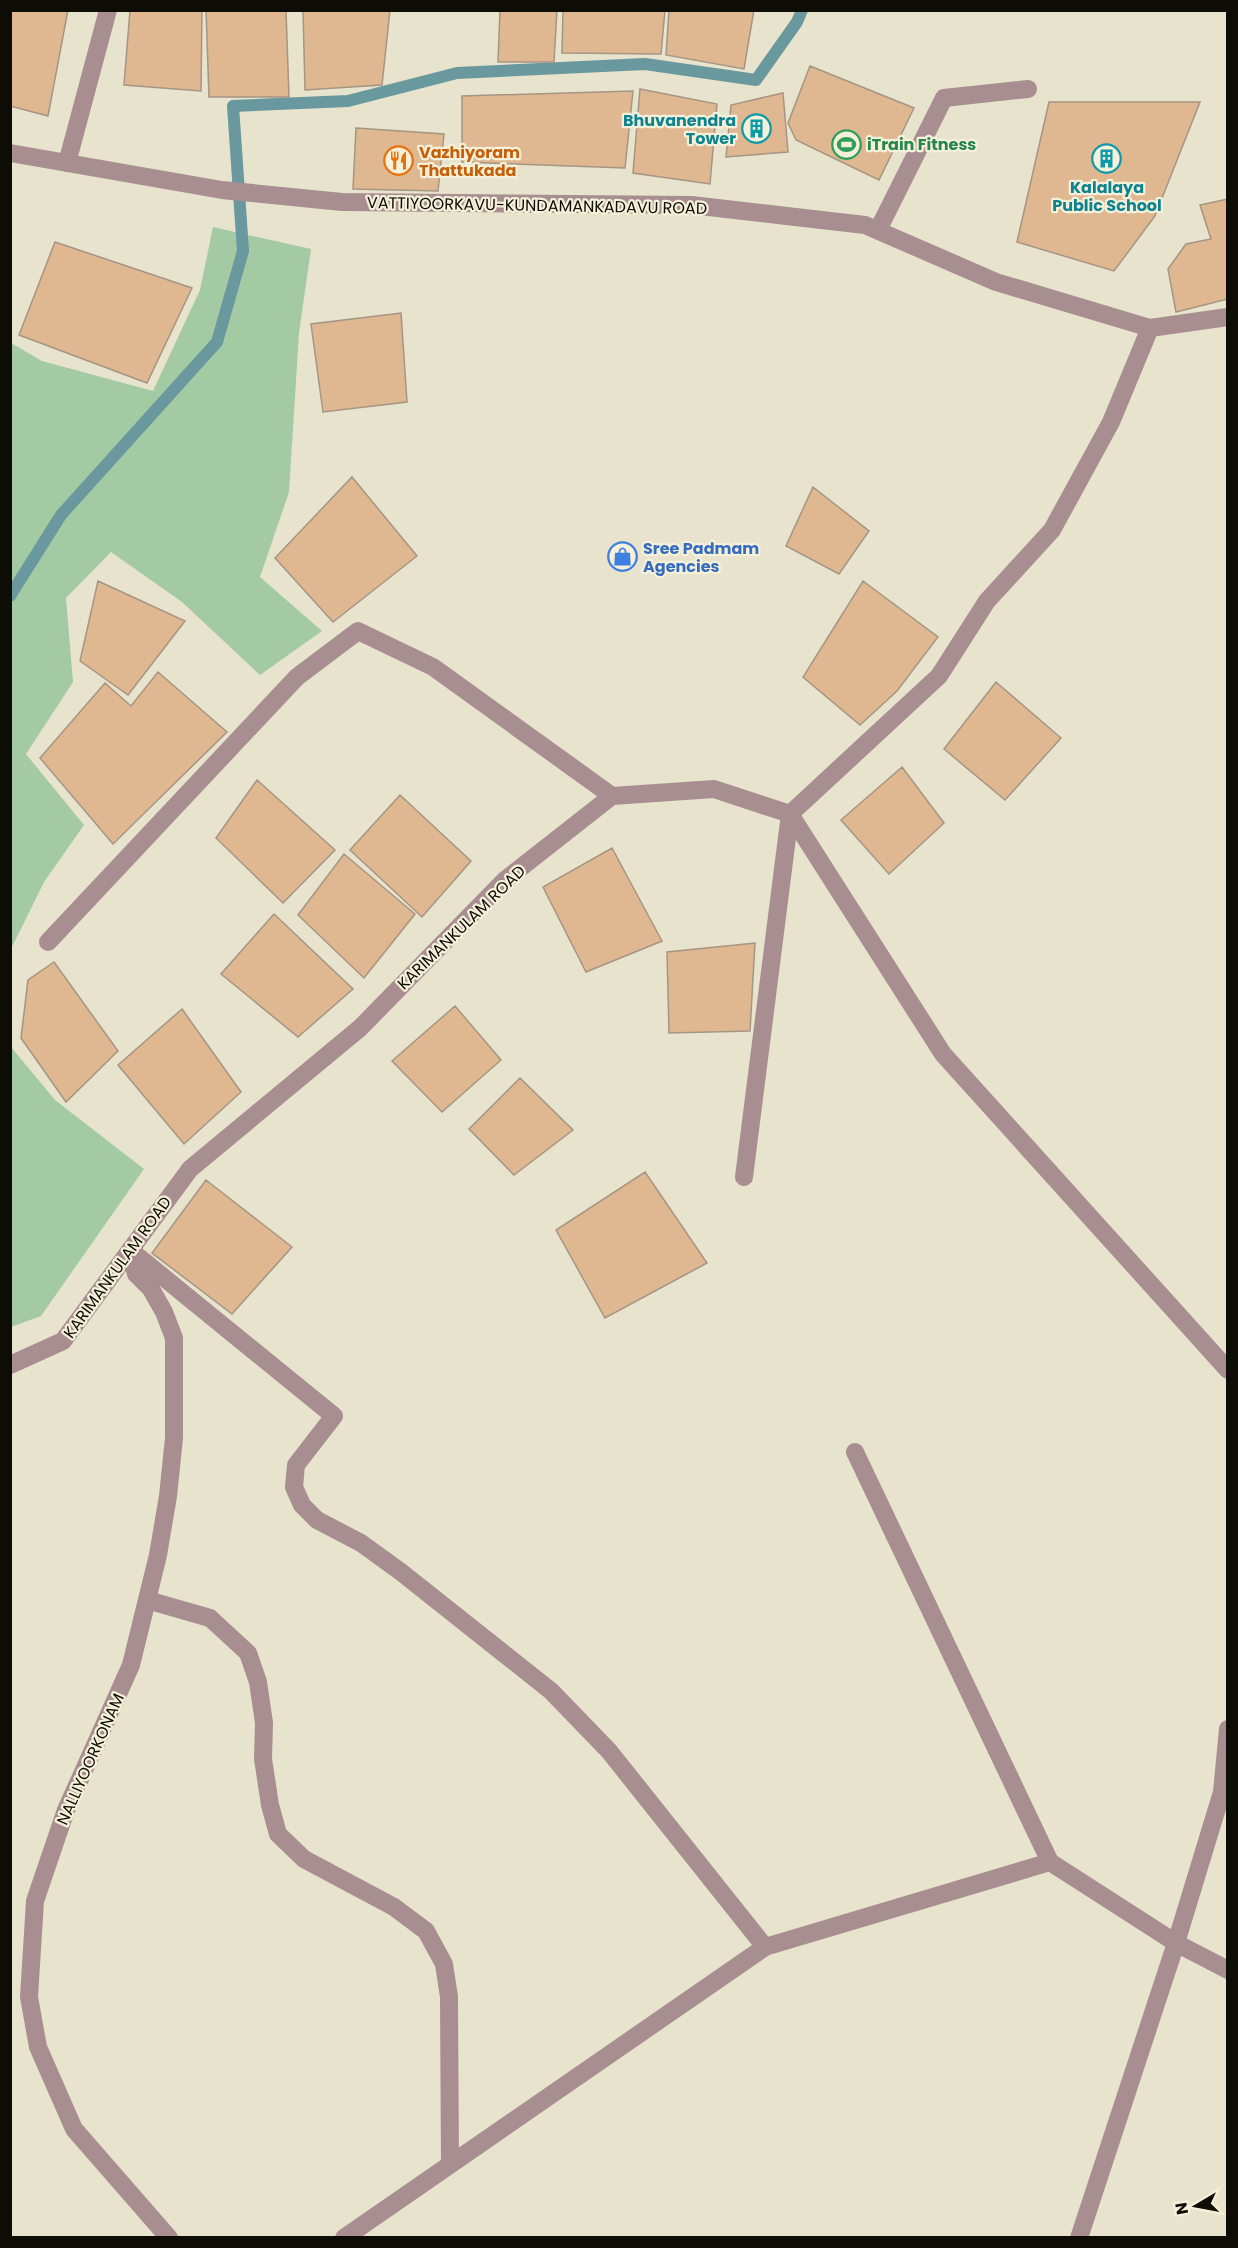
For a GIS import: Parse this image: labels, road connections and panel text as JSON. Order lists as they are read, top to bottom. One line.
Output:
{"streets":{"street":["VATTIYOORKAVU-KUNDAMANKADAVU ROAD","KARIMANKULAM ROAD","NALLIYOORKONAM"]},"crossings":[["KARIMANKULAM ROAD","NALLIYOORKONAM"]],"places":{"building":["Bhuvanendra Tower","Kalalaya Public School"],"sports":["iTrain Fitness"],"restaurant":["Vazhiyoram Thattukada"],"shop":["Sree Padmam Agencies"]},"north":"left"}
